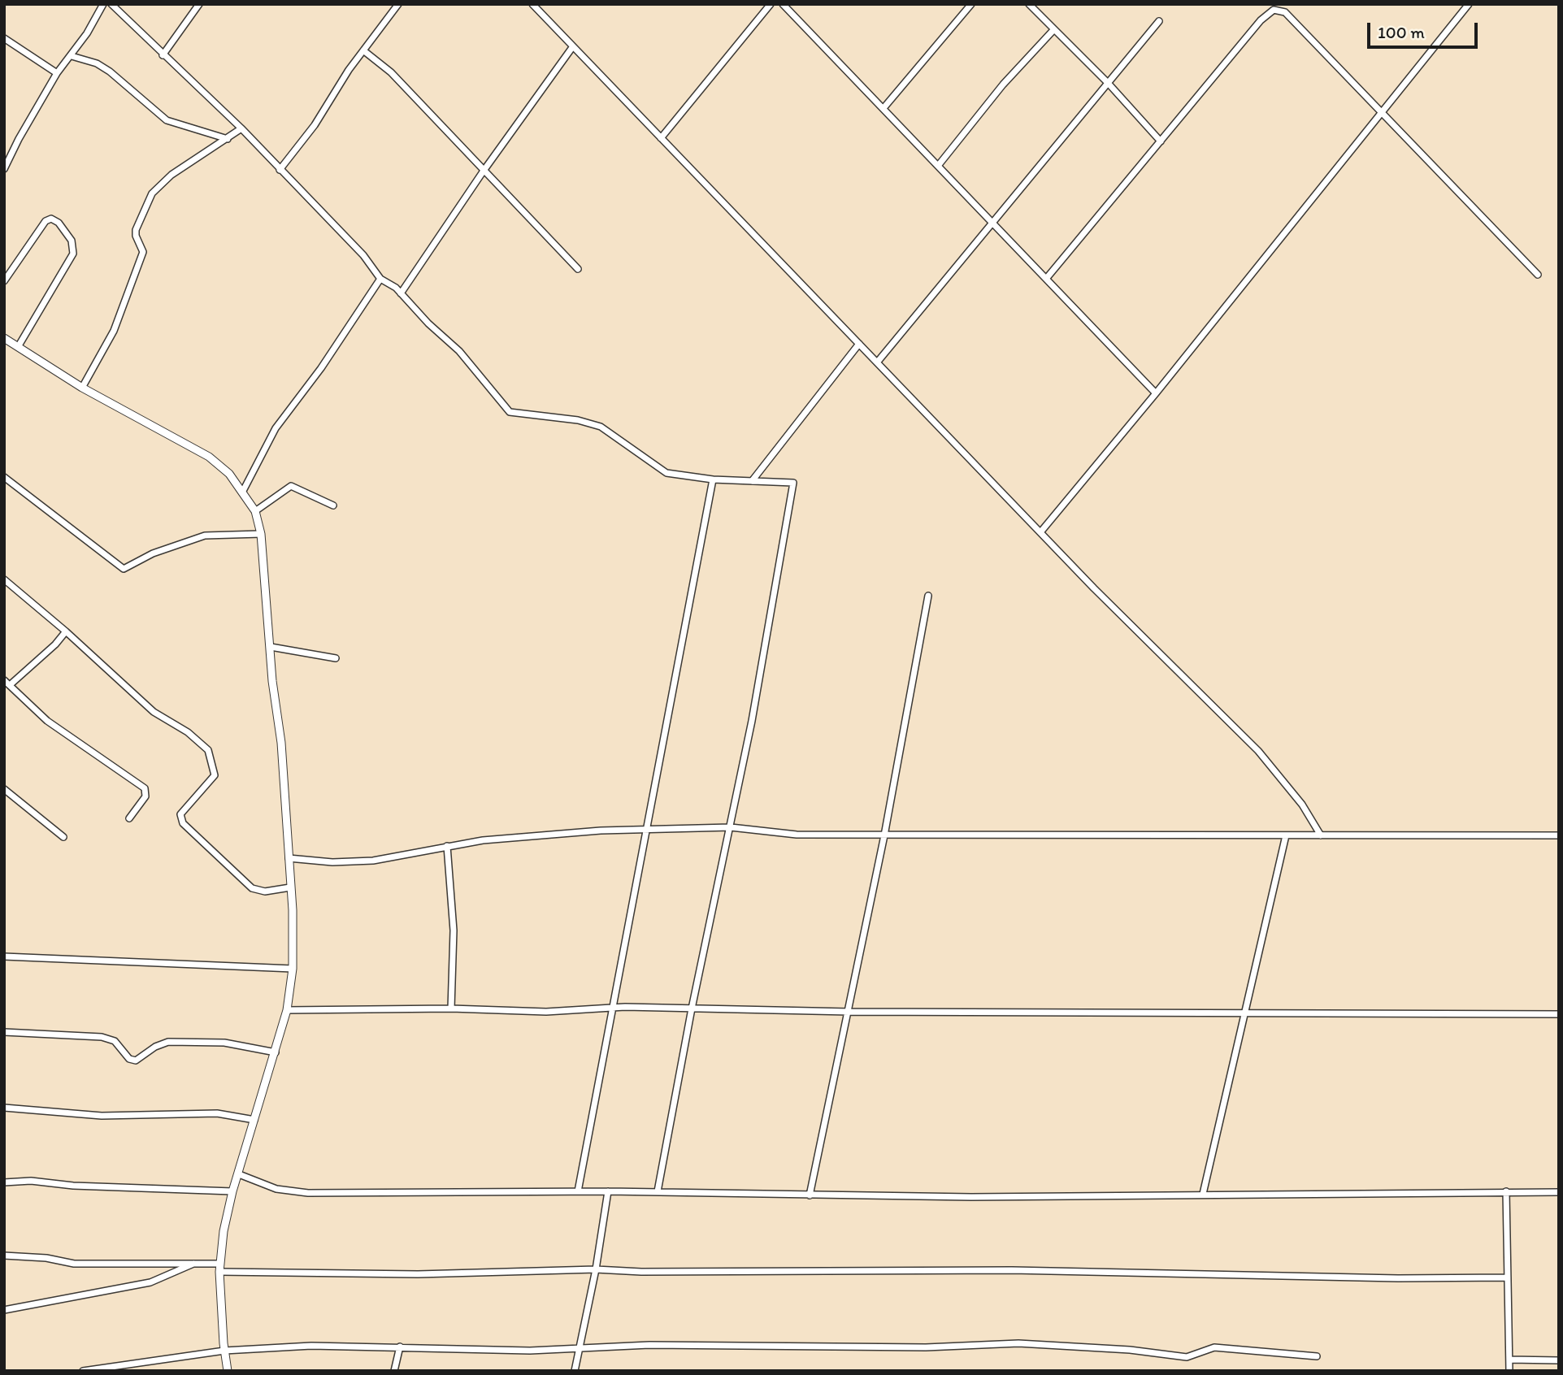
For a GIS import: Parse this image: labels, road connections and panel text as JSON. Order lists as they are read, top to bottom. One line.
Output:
{"scale_bar":"100 m"}
